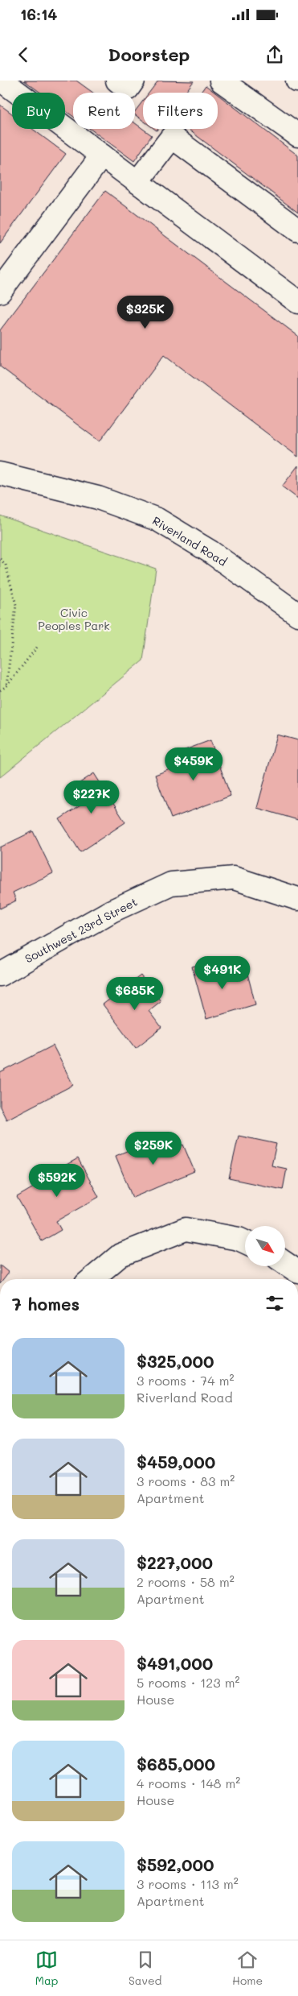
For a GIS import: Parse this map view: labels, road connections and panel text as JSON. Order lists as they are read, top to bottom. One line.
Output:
{"streets":{"street":["Riverland Road","Southwest 23rd Street"]},"parks":["Civic Peoples Park"],"north":"bottom right","page":{"status":"16:14","header":"Doorstep","chip":["Buy","Rent","Filters"],"price":["$325K","$459K","$227K","$491K","$685K","$259K","$592K"],"heading":"7 homes","list":[{"name":"$325,000","note":"3 rooms · 74 m² · Riverland Road"},{"name":"$459,000","note":"3 rooms · 83 m² · Apartment"},{"name":"$227,000","note":"2 rooms · 58 m² · Apartment"},{"name":"$491,000","note":"5 rooms · 123 m² · House"},{"name":"$685,000","note":"4 rooms · 148 m² · House"},{"name":"$592,000","note":"3 rooms · 113 m² · Apartment"}],"tabs":["Map","Saved","Home"]}}
